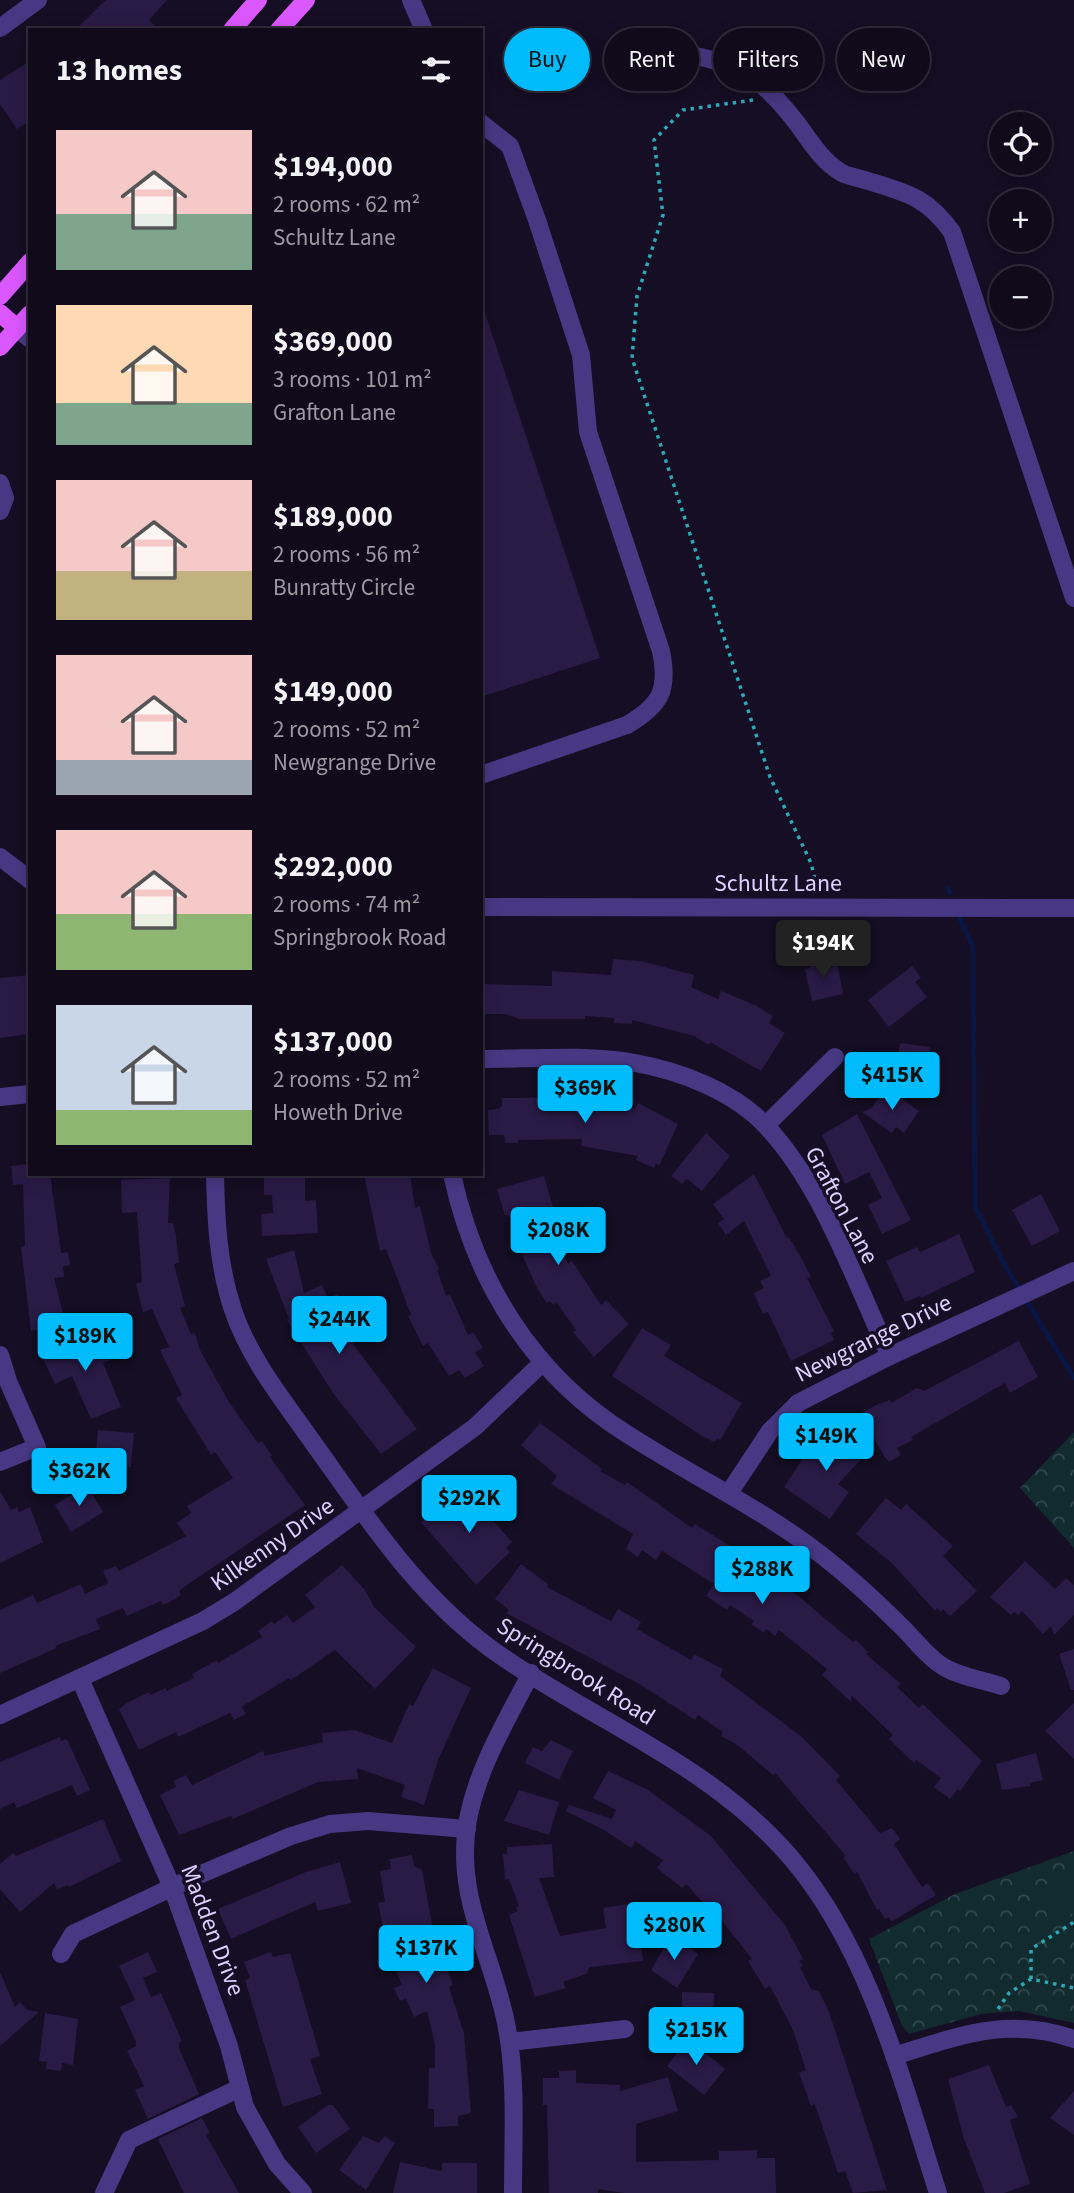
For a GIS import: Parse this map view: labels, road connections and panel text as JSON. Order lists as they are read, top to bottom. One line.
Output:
{"streets":{"street":["Schultz Lane","Grafton Lane","Newgrange Drive","Kilkenny Drive","Springbrook Road","Madden Drive"]},"crossings":[["Grafton Lane","Newgrange Drive"],["Kilkenny Drive","Springbrook Road"],["Kilkenny Drive","Madden Drive"]],"page":{"chip":["Buy","Rent","Filters","New"],"heading":"13 homes","map_buttons":["+","−"],"list":[{"name":"$194,000","note":"2 rooms · 62 m² · Schultz Lane"},{"name":"$369,000","note":"3 rooms · 101 m² · Grafton Lane"},{"name":"$189,000","note":"2 rooms · 56 m² · Bunratty Circle"},{"name":"$149,000","note":"2 rooms · 52 m² · Newgrange Drive"},{"name":"$292,000","note":"2 rooms · 74 m² · Springbrook Road"},{"name":"$137,000","note":"2 rooms · 52 m² · Howeth Drive"}],"price":["$194K","$415K","$369K","$208K","$244K","$189K","$149K","$362K","$292K","$288K","$280K","$137K","$215K"]}}
